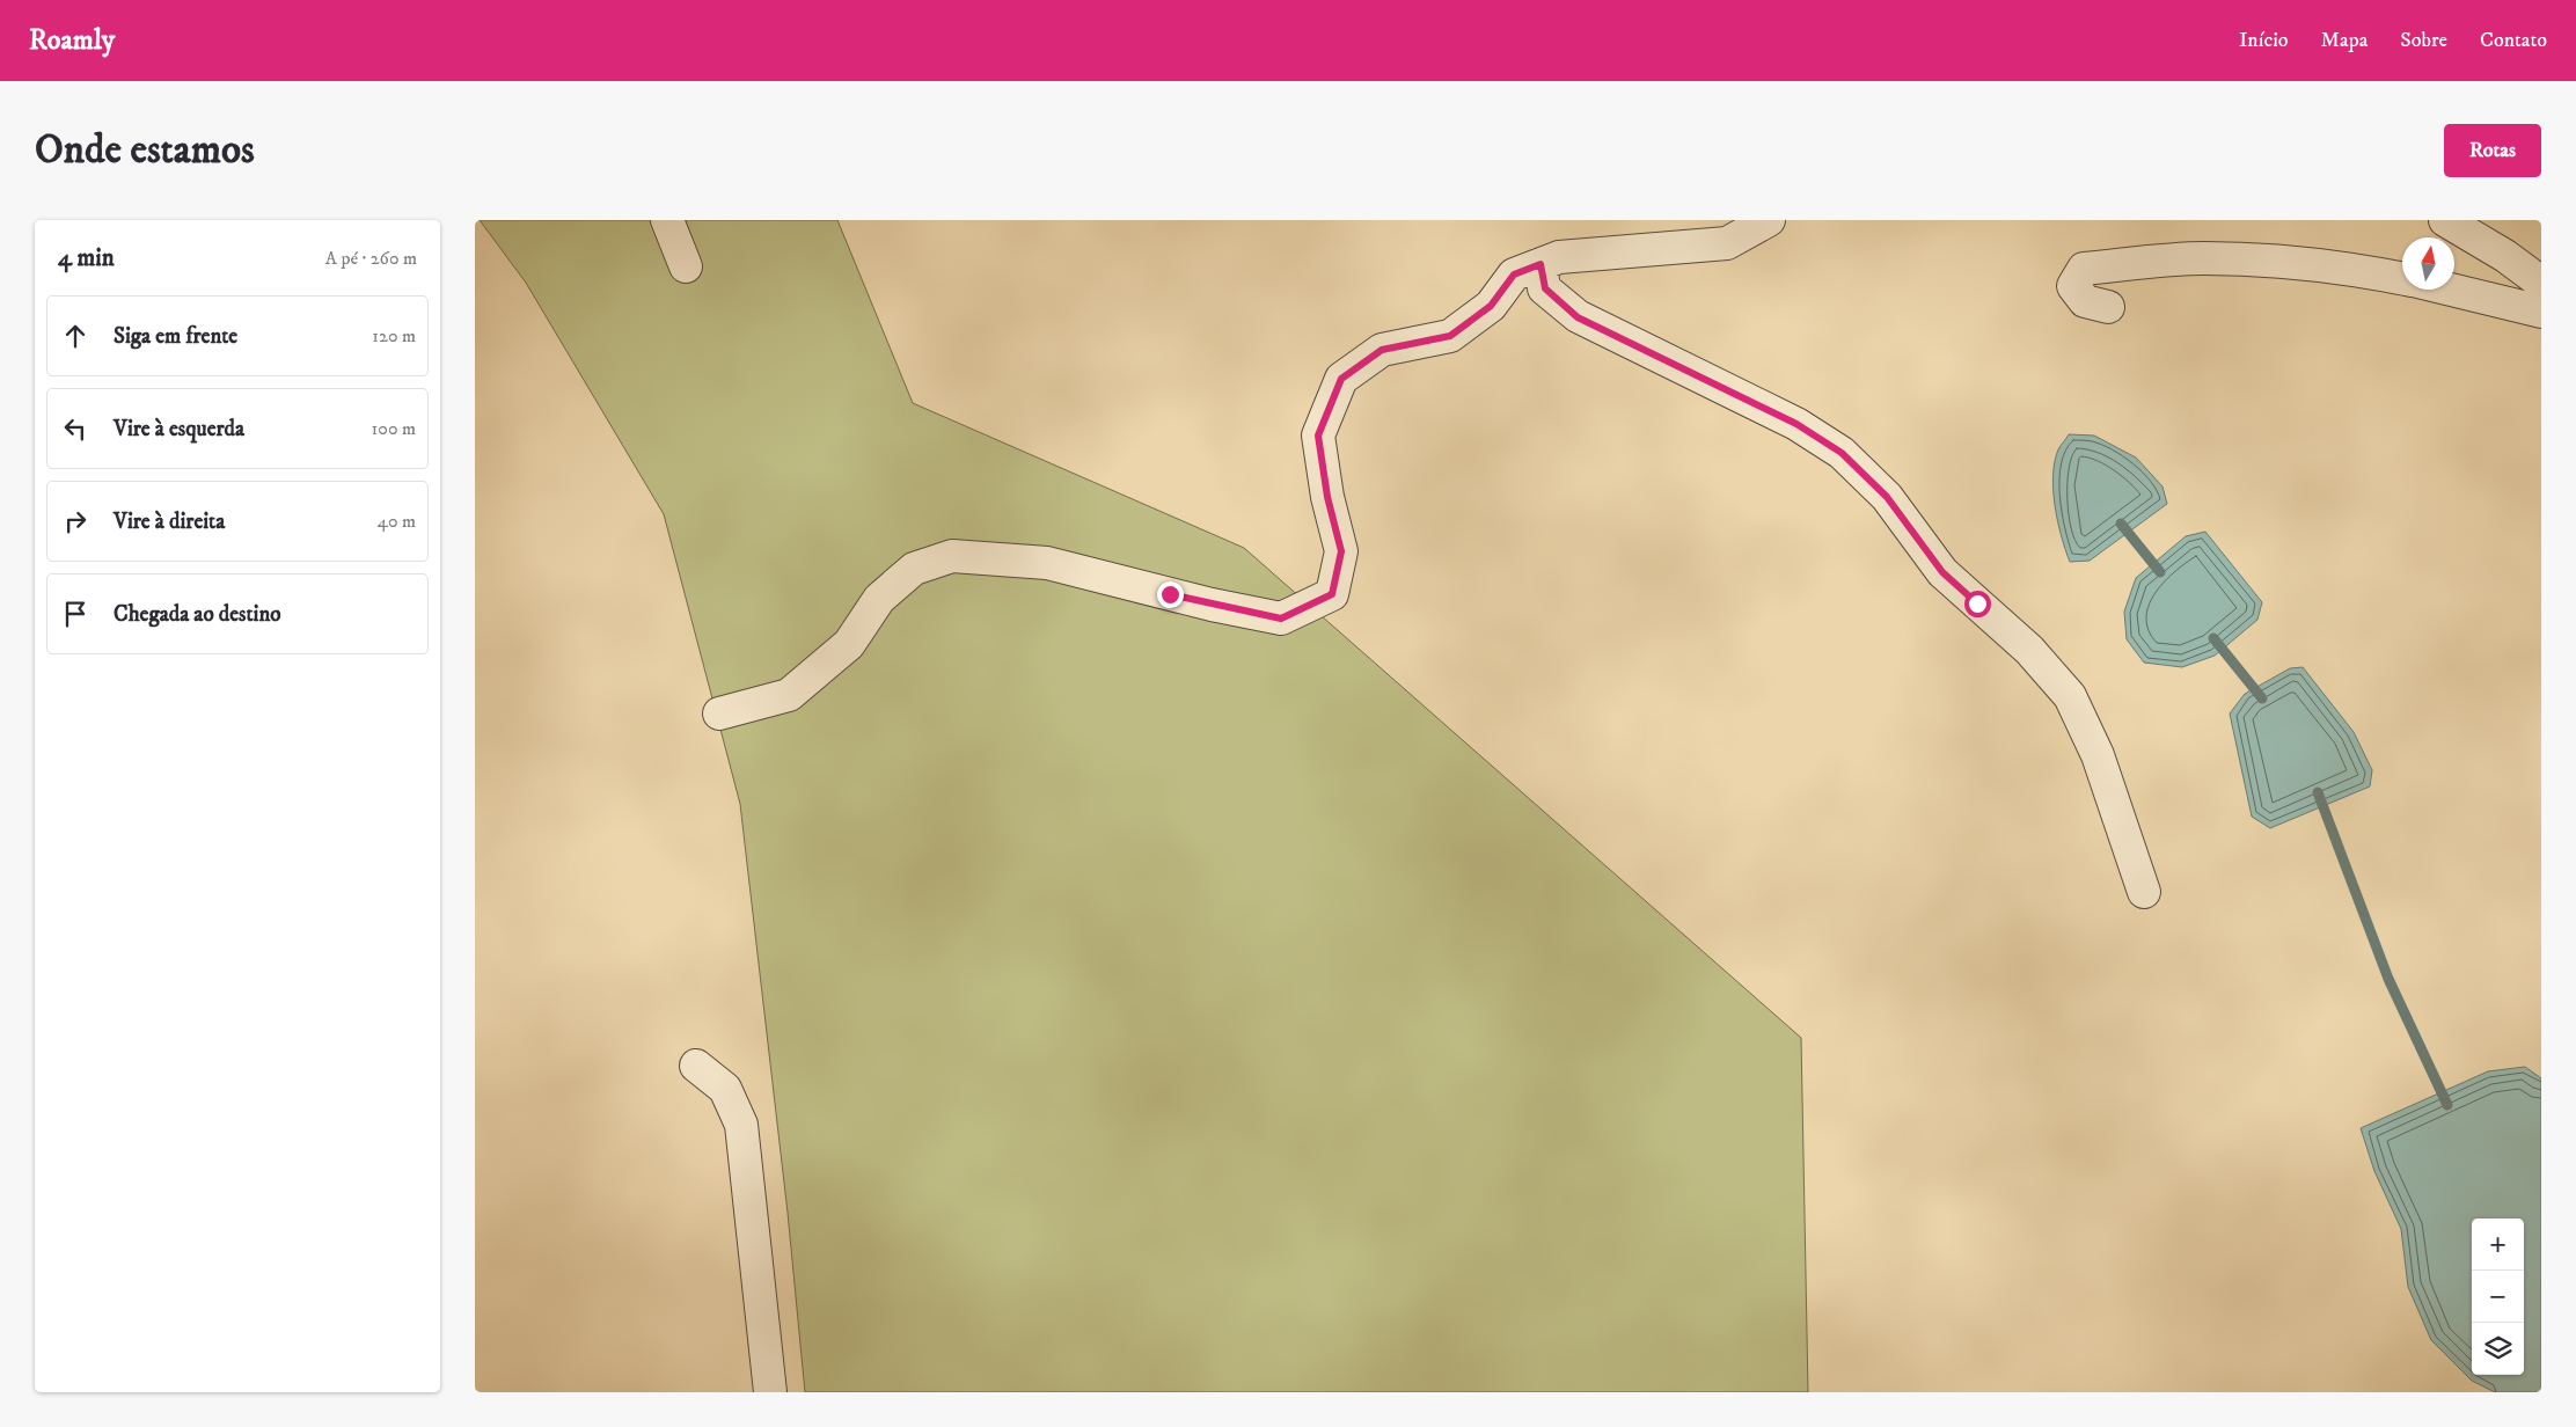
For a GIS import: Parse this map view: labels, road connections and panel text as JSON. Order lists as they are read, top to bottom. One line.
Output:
{"north":"top","page":{"header":"Roamly","nav":["Início","Mapa","Sobre","Contato"],"buttons":"Rotas","title":"Onde estamos","heading":["4 min","A pé · 260 m"],"list":[["Siga em frente","120 m"],["Vire à esquerda","100 m"],["Vire à direita","40 m"],"Chegada ao destino"],"map_buttons":["+","−"]}}
